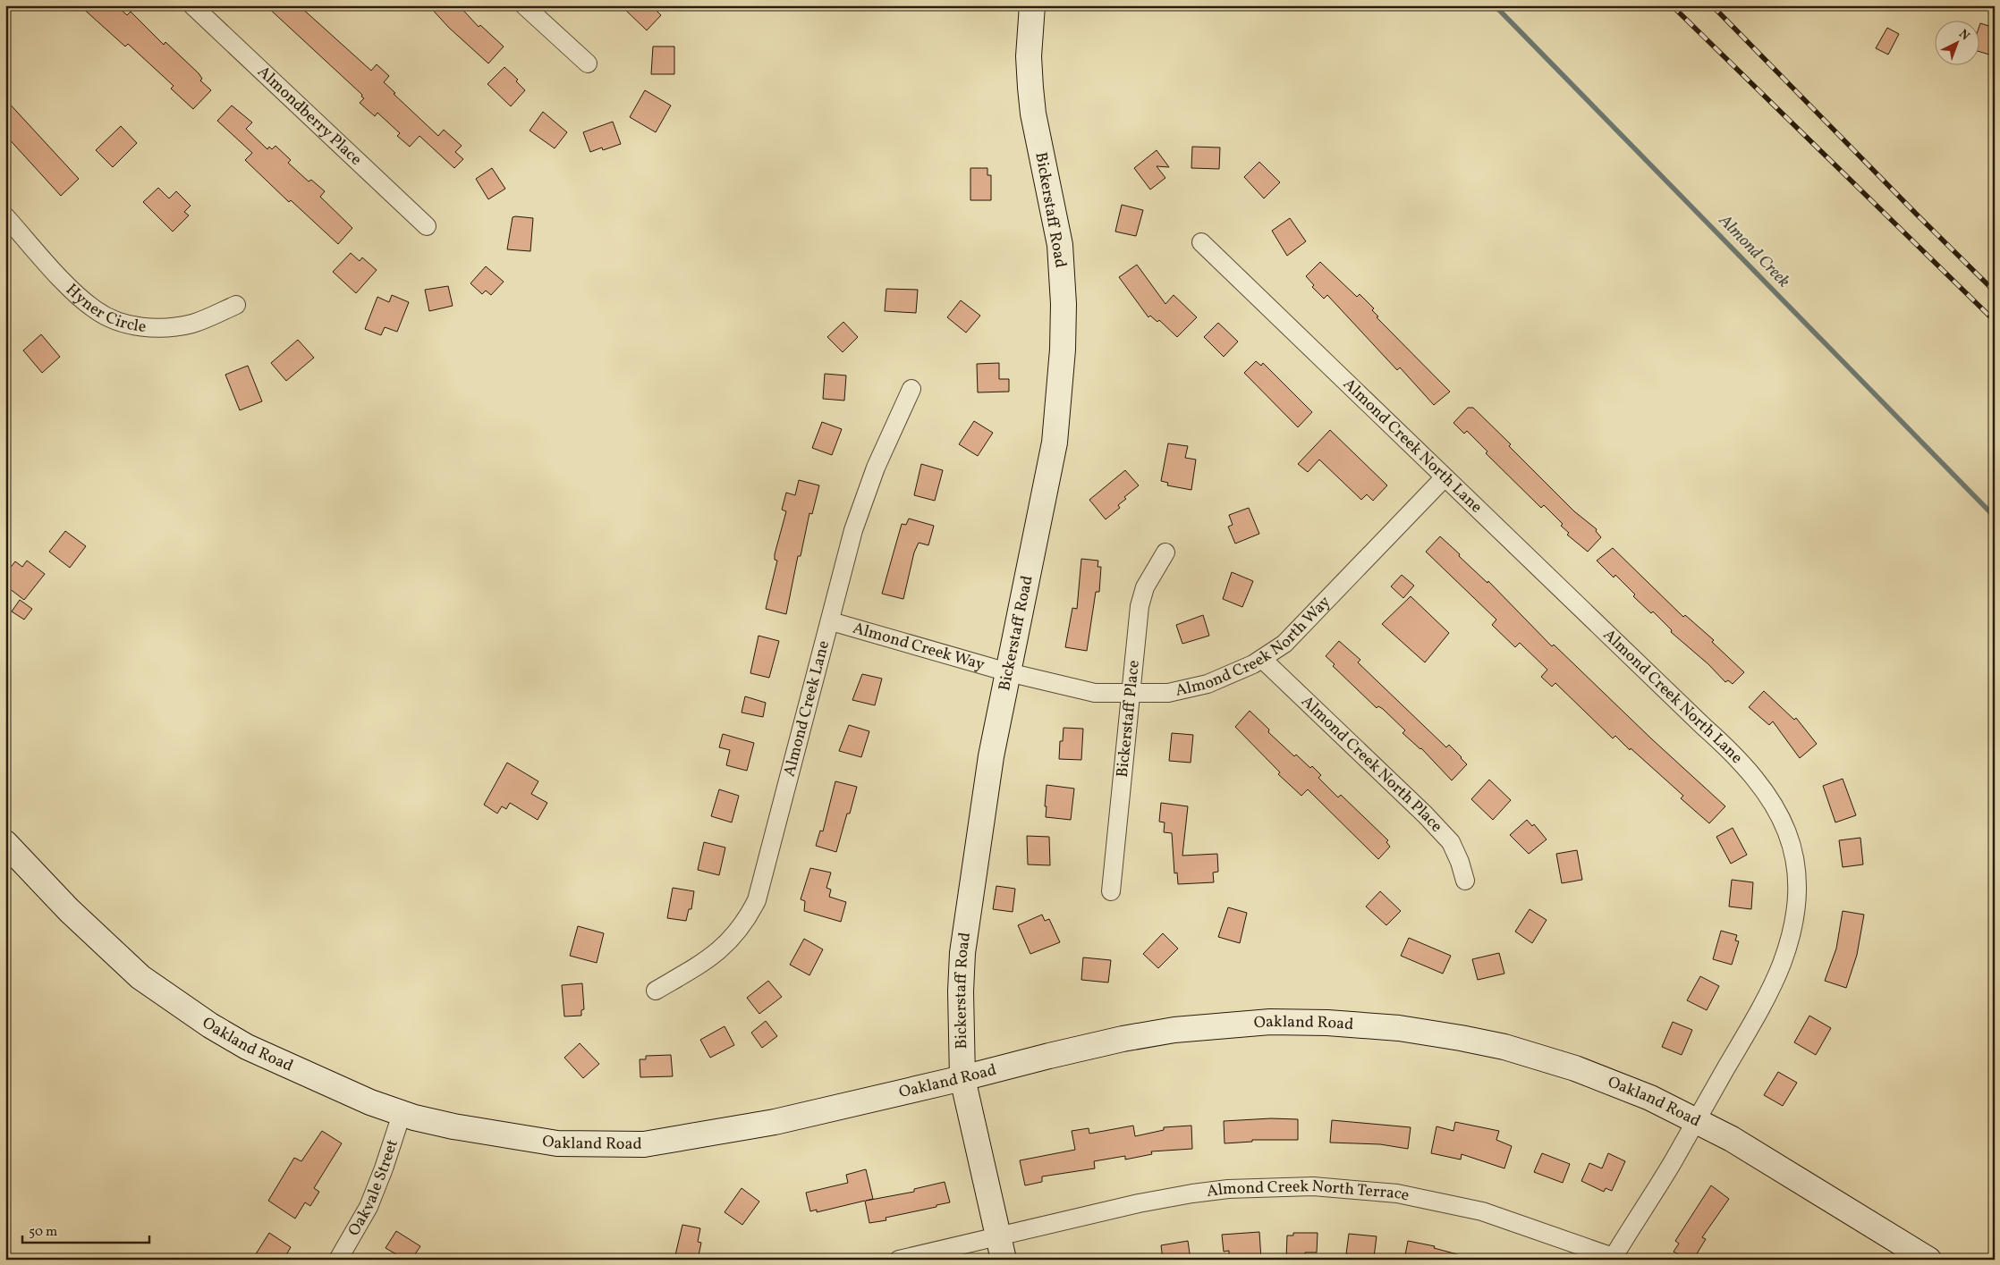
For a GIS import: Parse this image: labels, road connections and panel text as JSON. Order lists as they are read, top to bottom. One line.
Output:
{"streets":{"street":["Almondberry Place","Bickerstaff Road","Hyner Circle","Almond Creek North Lane","Almond Creek North Way","Almond Creek Way","Almond Creek Lane","Bickerstaff Place","Almond Creek North Place","Oakland Road","Oakvale Street","Almond Creek North Terrace"]},"crossings":[["Bickerstaff Road","Almond Creek North Way"],["Bickerstaff Road","Almond Creek Way"],["Bickerstaff Road","Oakland Road"],["Bickerstaff Road","Almond Creek North Terrace"],["Almond Creek North Lane","Almond Creek North Way"],["Almond Creek North Lane","Oakland Road"],["Almond Creek North Lane","Almond Creek North Terrace"],["Almond Creek North Way","Almond Creek Way"],["Almond Creek North Way","Bickerstaff Place"],["Almond Creek North Way","Almond Creek North Place"],["Almond Creek Way","Almond Creek Lane"],["Oakland Road","Oakvale Street"]],"water":["Almond Creek"],"scale_bar":"50 m","north":"top right"}
